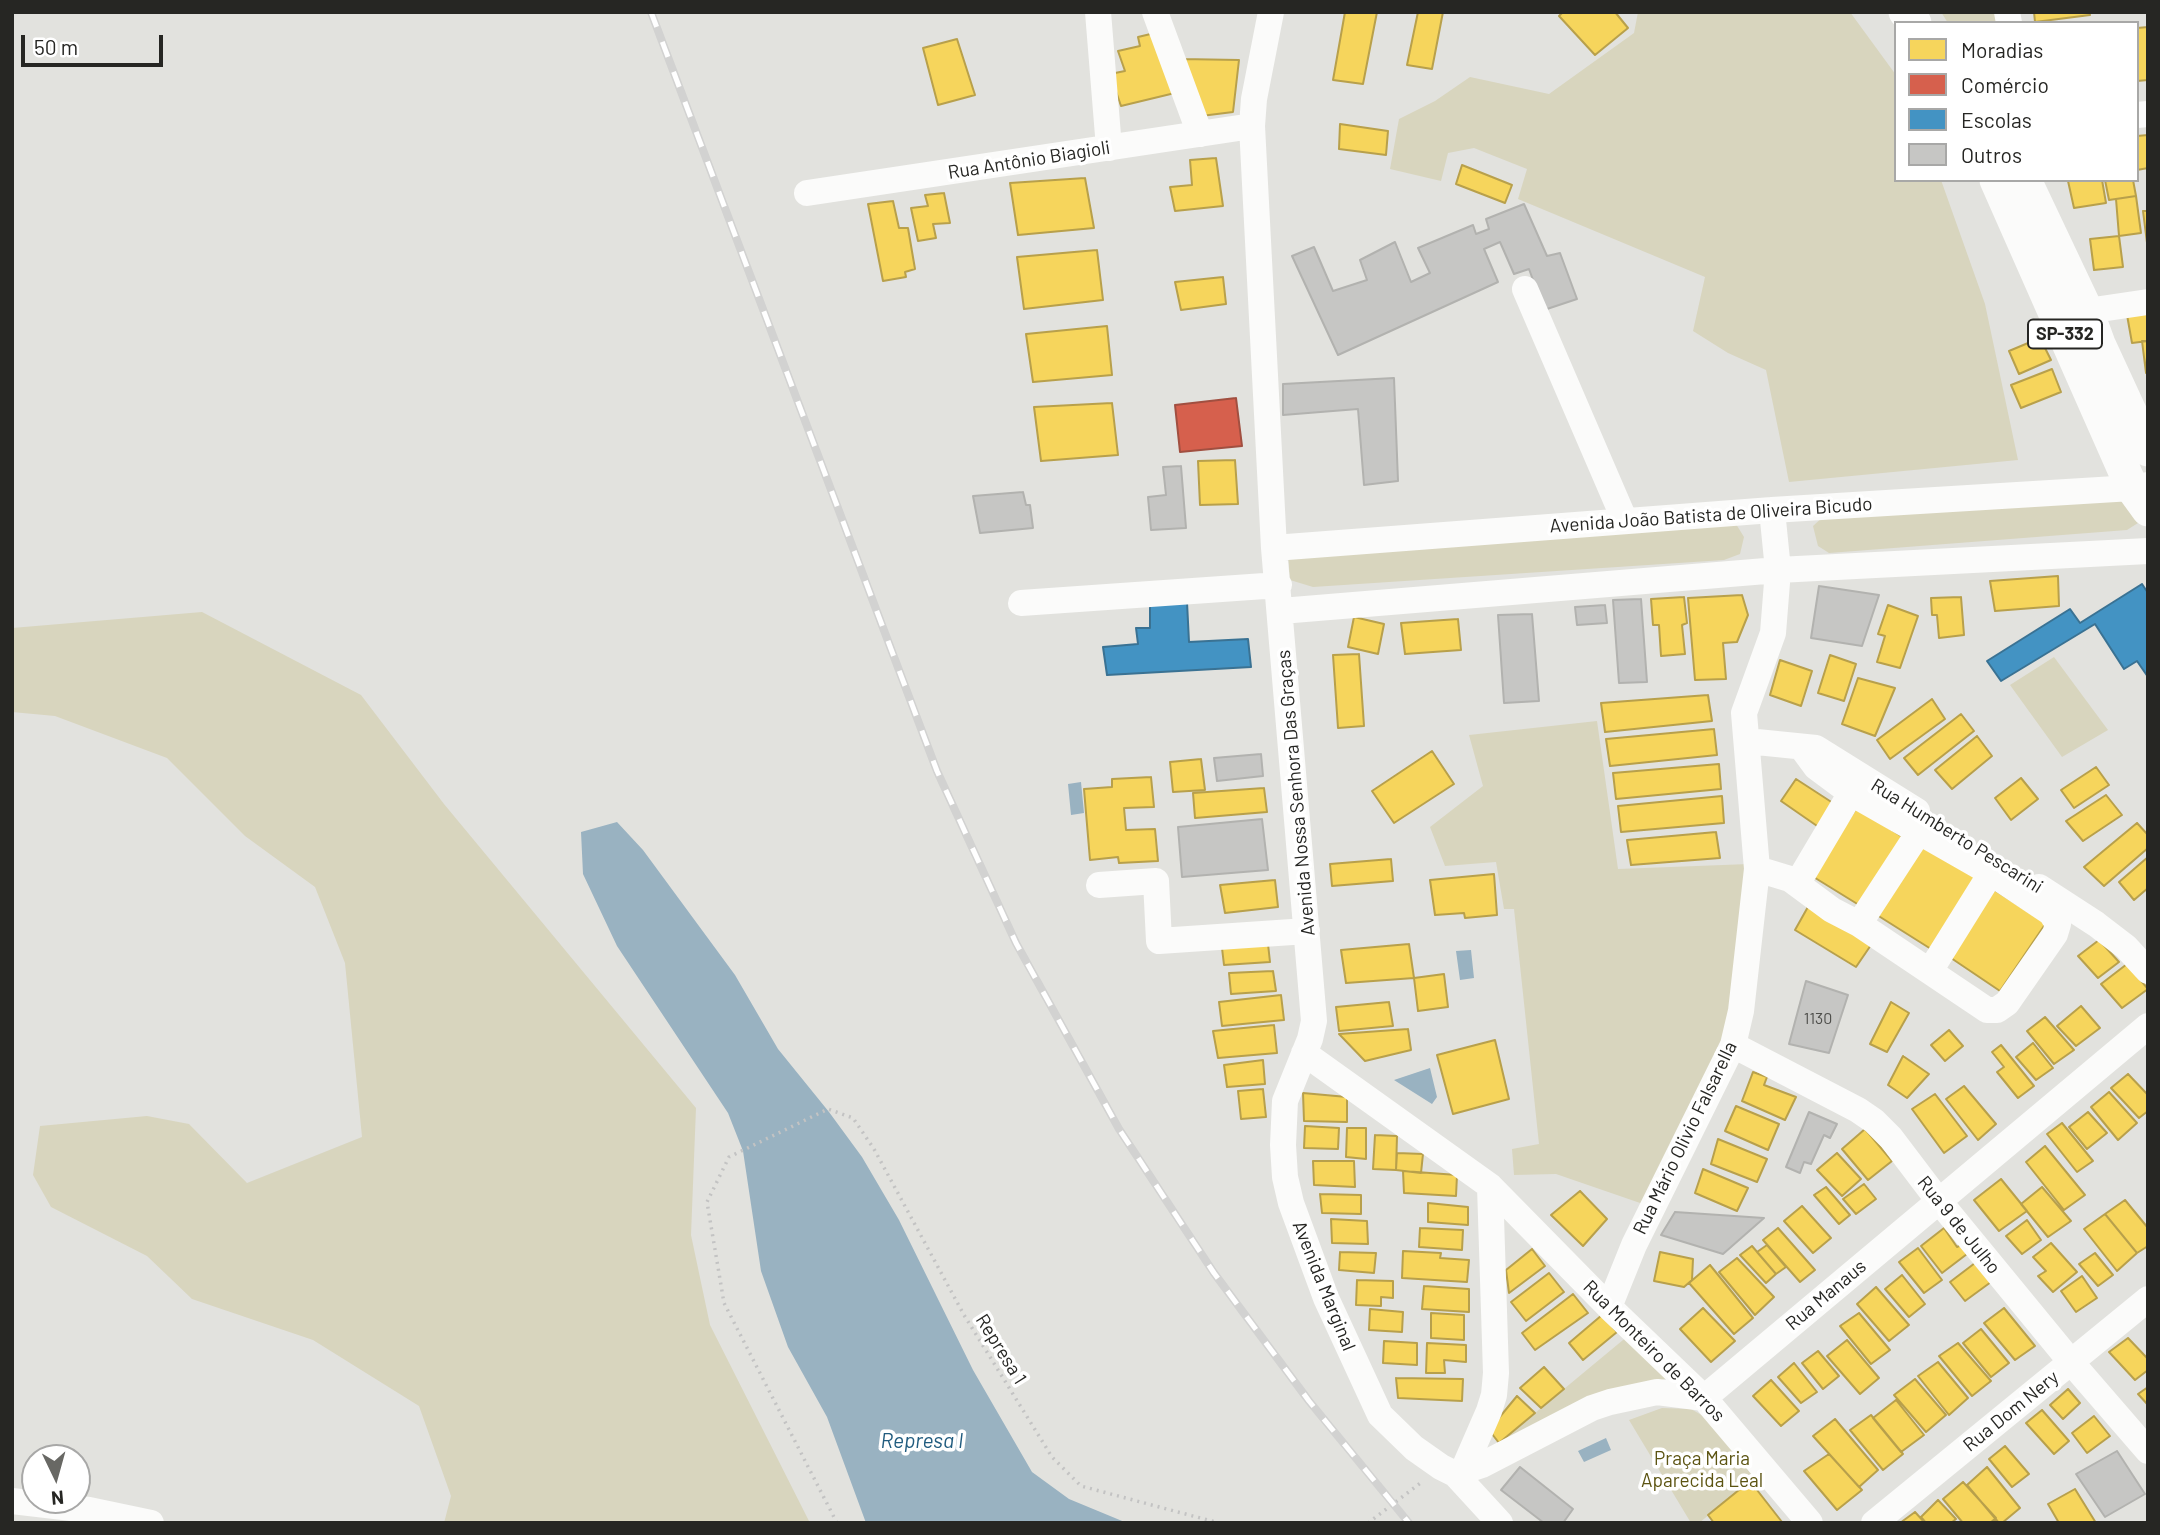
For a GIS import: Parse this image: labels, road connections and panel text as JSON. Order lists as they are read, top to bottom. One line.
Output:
{"streets":{"main road":["SP-332"],"street":["Rua Antônio Biagioli","Avenida João Batista de Oliveira Bicudo","Avenida Nossa Senhora Das Graças","Rua Humberto Pescarini","Rua Mário Olivio Falsarella","Rua 9 de Julho","Avenida Marginal","Rua Manaus","Rua Monteiro de Barros","Rua Dom Nery"],"path":["Represa 1"]},"crossings":[["Rua Antônio Biagioli","Avenida Nossa Senhora Das Graças"],["SP-332","Avenida João Batista de Oliveira Bicudo"],["Avenida João Batista de Oliveira Bicudo","Avenida Nossa Senhora Das Graças"],["Avenida João Batista de Oliveira Bicudo","Rua Mário Olivio Falsarella"],["Avenida Nossa Senhora Das Graças","Avenida Marginal"],["Rua Humberto Pescarini","Rua Mário Olivio Falsarella"],["Rua Mário Olivio Falsarella","Rua 9 de Julho"],["Rua Mário Olivio Falsarella","Rua Monteiro de Barros"],["Rua 9 de Julho","Rua Manaus"],["Rua 9 de Julho","Rua Dom Nery"],["Rua Manaus","Rua Monteiro de Barros"]],"water":["Represa I"],"parks":["Praça Maria Aparecida Leal"],"house_numbers":["1130"],"legend":["Moradias","Comércio","Escolas","Outros"],"scale_bar":"50 m","north":"bottom"}
